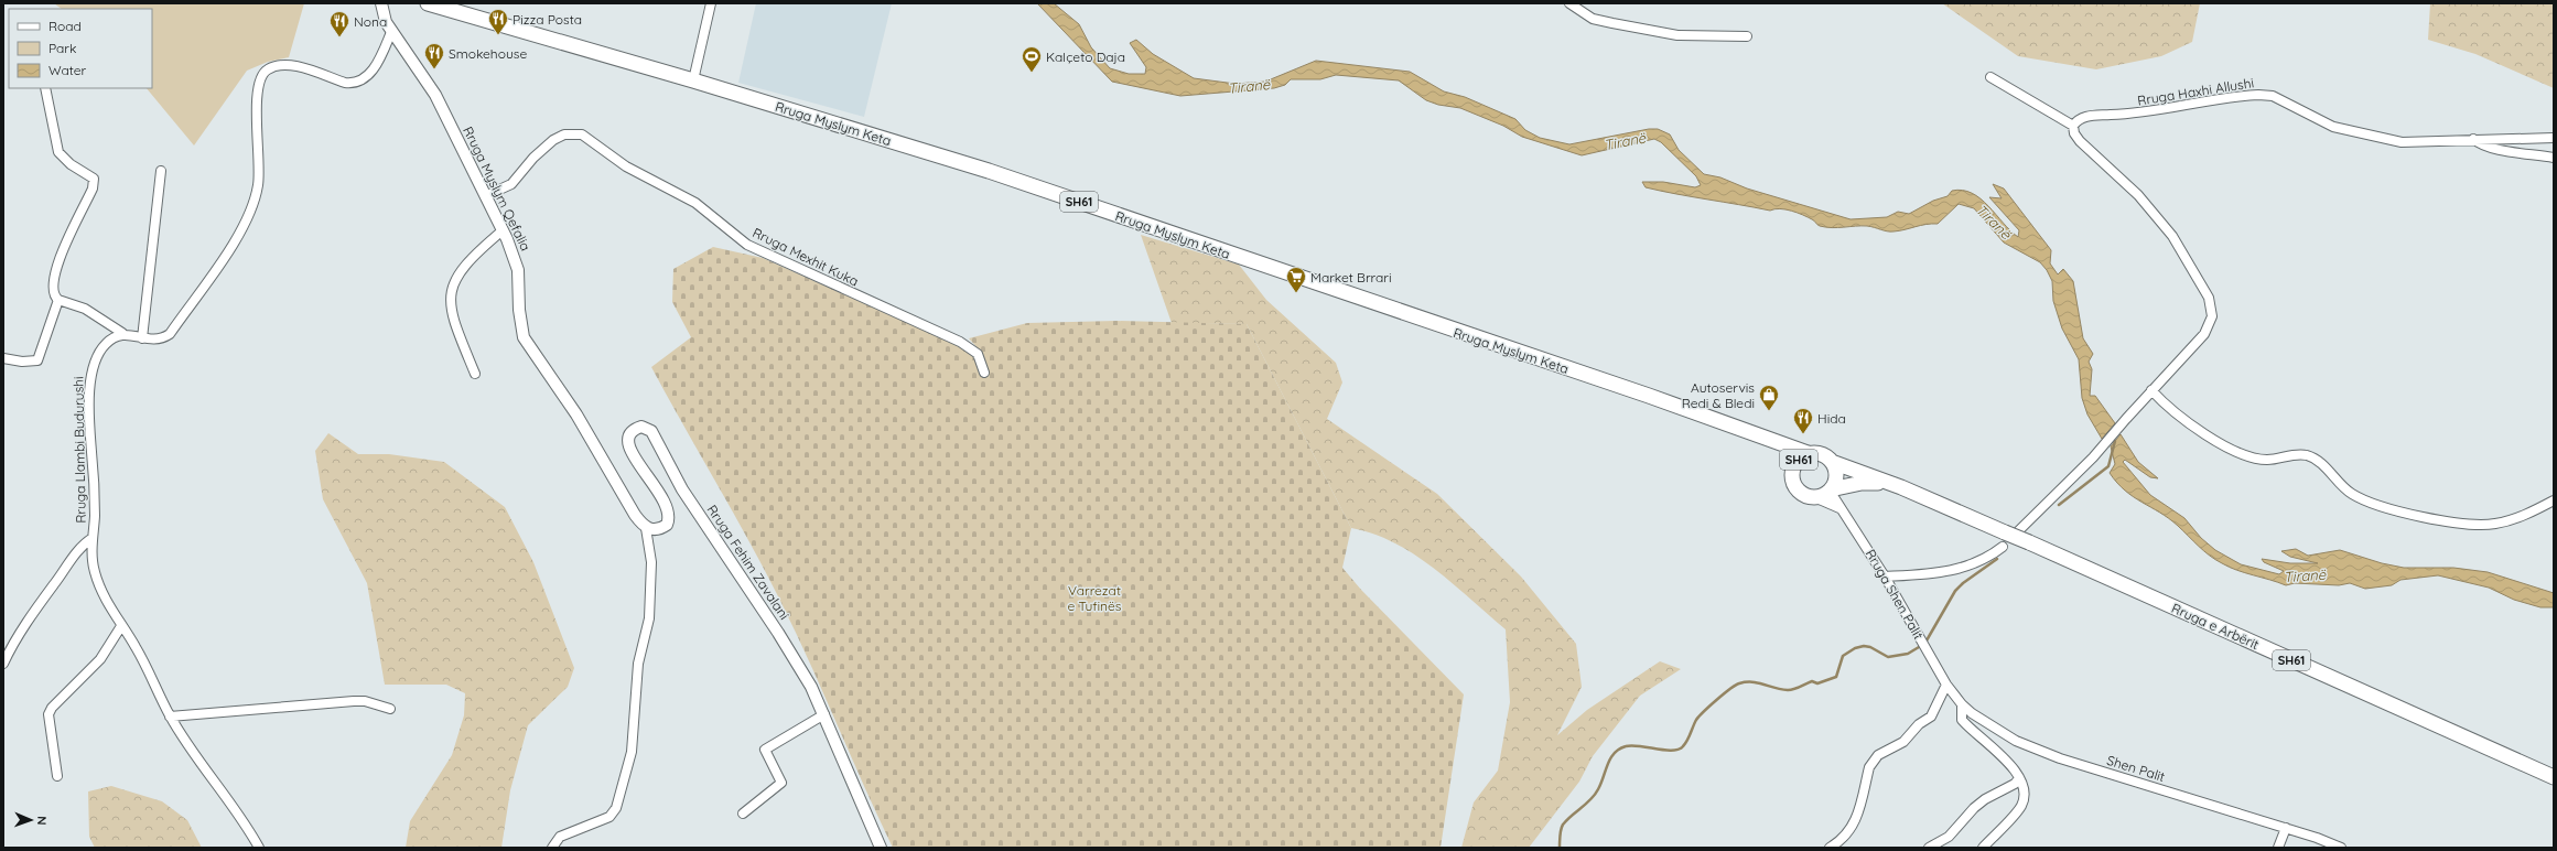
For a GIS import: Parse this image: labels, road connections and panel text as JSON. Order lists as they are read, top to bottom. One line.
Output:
{"streets":{"main road":["Rruga Myslym Keta","SH61","Rruga e Arbërit"],"street":["Rruga Haxhi Allushi","Rruga Myslym Qefalia","Rruga Mexhit Kuka","Rruga Llambi Budurushi","Rruga Fehim Zavalani","Rruga Shen Palit","Shen Palit"]},"crossings":[["Rruga Myslym Keta","SH61"],["Rruga Myslym Keta","Rruga Shen Palit"],["Rruga Myslym Keta","Rruga e Arbërit"],["Rruga Myslym Qefalia","Rruga Mexhit Kuka"],["Rruga Myslym Qefalia","Rruga Fehim Zavalani"],["SH61","Rruga Shen Palit"],["SH61","Rruga e Arbërit"],["Rruga Shen Palit","Rruga e Arbërit"],["Rruga Shen Palit","Shen Palit"]],"water":["Tiranë"],"parks":["Varrezat e Tufinës"],"places":{"restaurant":["Pizza Posta","Nona","Smokehouse","Hida"],"sports":["Kalçeto Daja"],"supermarket":["Market Brrari"],"shop":["Autoservis Redi & Bledi"]},"legend":["Road","Park","Water"],"north":"right"}
